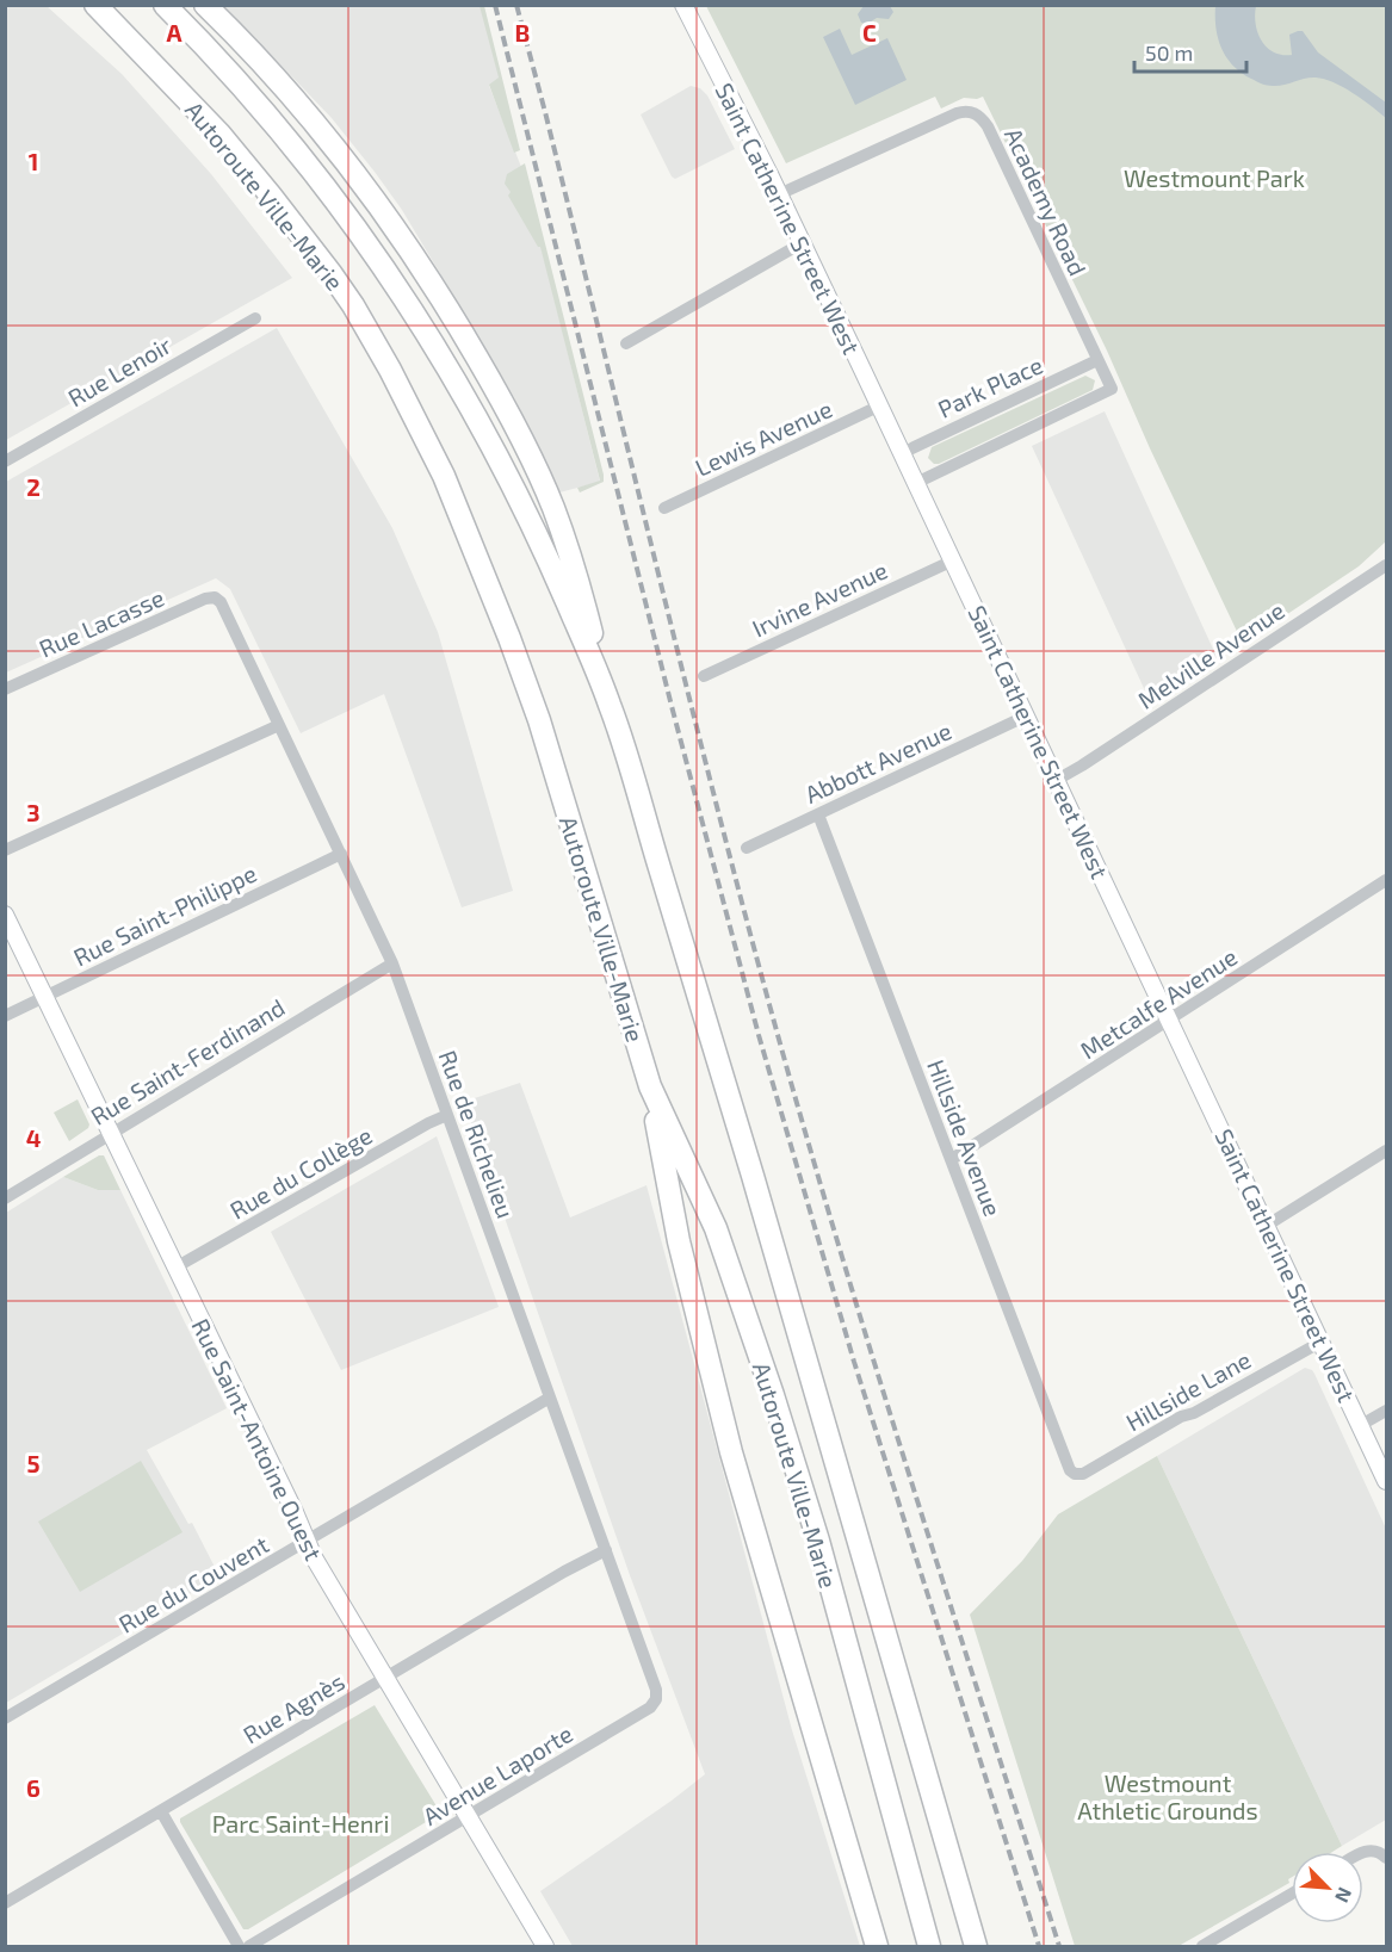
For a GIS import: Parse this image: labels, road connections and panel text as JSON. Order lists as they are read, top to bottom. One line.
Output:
{"streets":{"highway":["Autoroute Ville-Marie"],"main road":["Saint Catherine Street West","Rue Saint-Antoine Ouest"],"street":["Academy Road","Rue Lenoir","Park Place","Lewis Avenue","Irvine Avenue","Rue Lacasse","Melville Avenue","Abbott Avenue","Rue Saint-Philippe","Metcalfe Avenue","Rue Saint-Ferdinand","Rue de Richelieu","Hillside Avenue","Rue du Collège","Hillside Lane","Rue du Couvent","Rue Agnès","Avenue Laporte"]},"crossings":[["Academy Road","Saint Catherine Street West"],["Academy Road","Park Place"],["Saint Catherine Street West","Park Place"],["Saint Catherine Street West","Lewis Avenue"],["Saint Catherine Street West","Irvine Avenue"],["Saint Catherine Street West","Melville Avenue"],["Saint Catherine Street West","Abbott Avenue"],["Saint Catherine Street West","Metcalfe Avenue"],["Saint Catherine Street West","Hillside Lane"],["Rue Lacasse","Rue de Richelieu"],["Abbott Avenue","Hillside Avenue"],["Rue Saint-Philippe","Rue de Richelieu"],["Rue Saint-Philippe","Rue Saint-Antoine Ouest"],["Metcalfe Avenue","Hillside Avenue"],["Rue Saint-Ferdinand","Rue de Richelieu"],["Rue Saint-Ferdinand","Rue Saint-Antoine Ouest"],["Rue de Richelieu","Rue du Collège"],["Rue de Richelieu","Rue du Couvent"],["Rue de Richelieu","Rue Agnès"],["Rue de Richelieu","Avenue Laporte"],["Hillside Avenue","Hillside Lane"],["Rue du Collège","Rue Saint-Antoine Ouest"],["Rue Saint-Antoine Ouest","Rue du Couvent"],["Rue Saint-Antoine Ouest","Rue Agnès"],["Rue Saint-Antoine Ouest","Avenue Laporte"]],"parks":["Westmount Park","Westmount Athletic Grounds","Parc Saint-Henri"],"scale_bar":"50 m","north":"bottom right","grid":{"columns":["A","B","C"],"rows":["1","2","3","4","5","6"]}}
